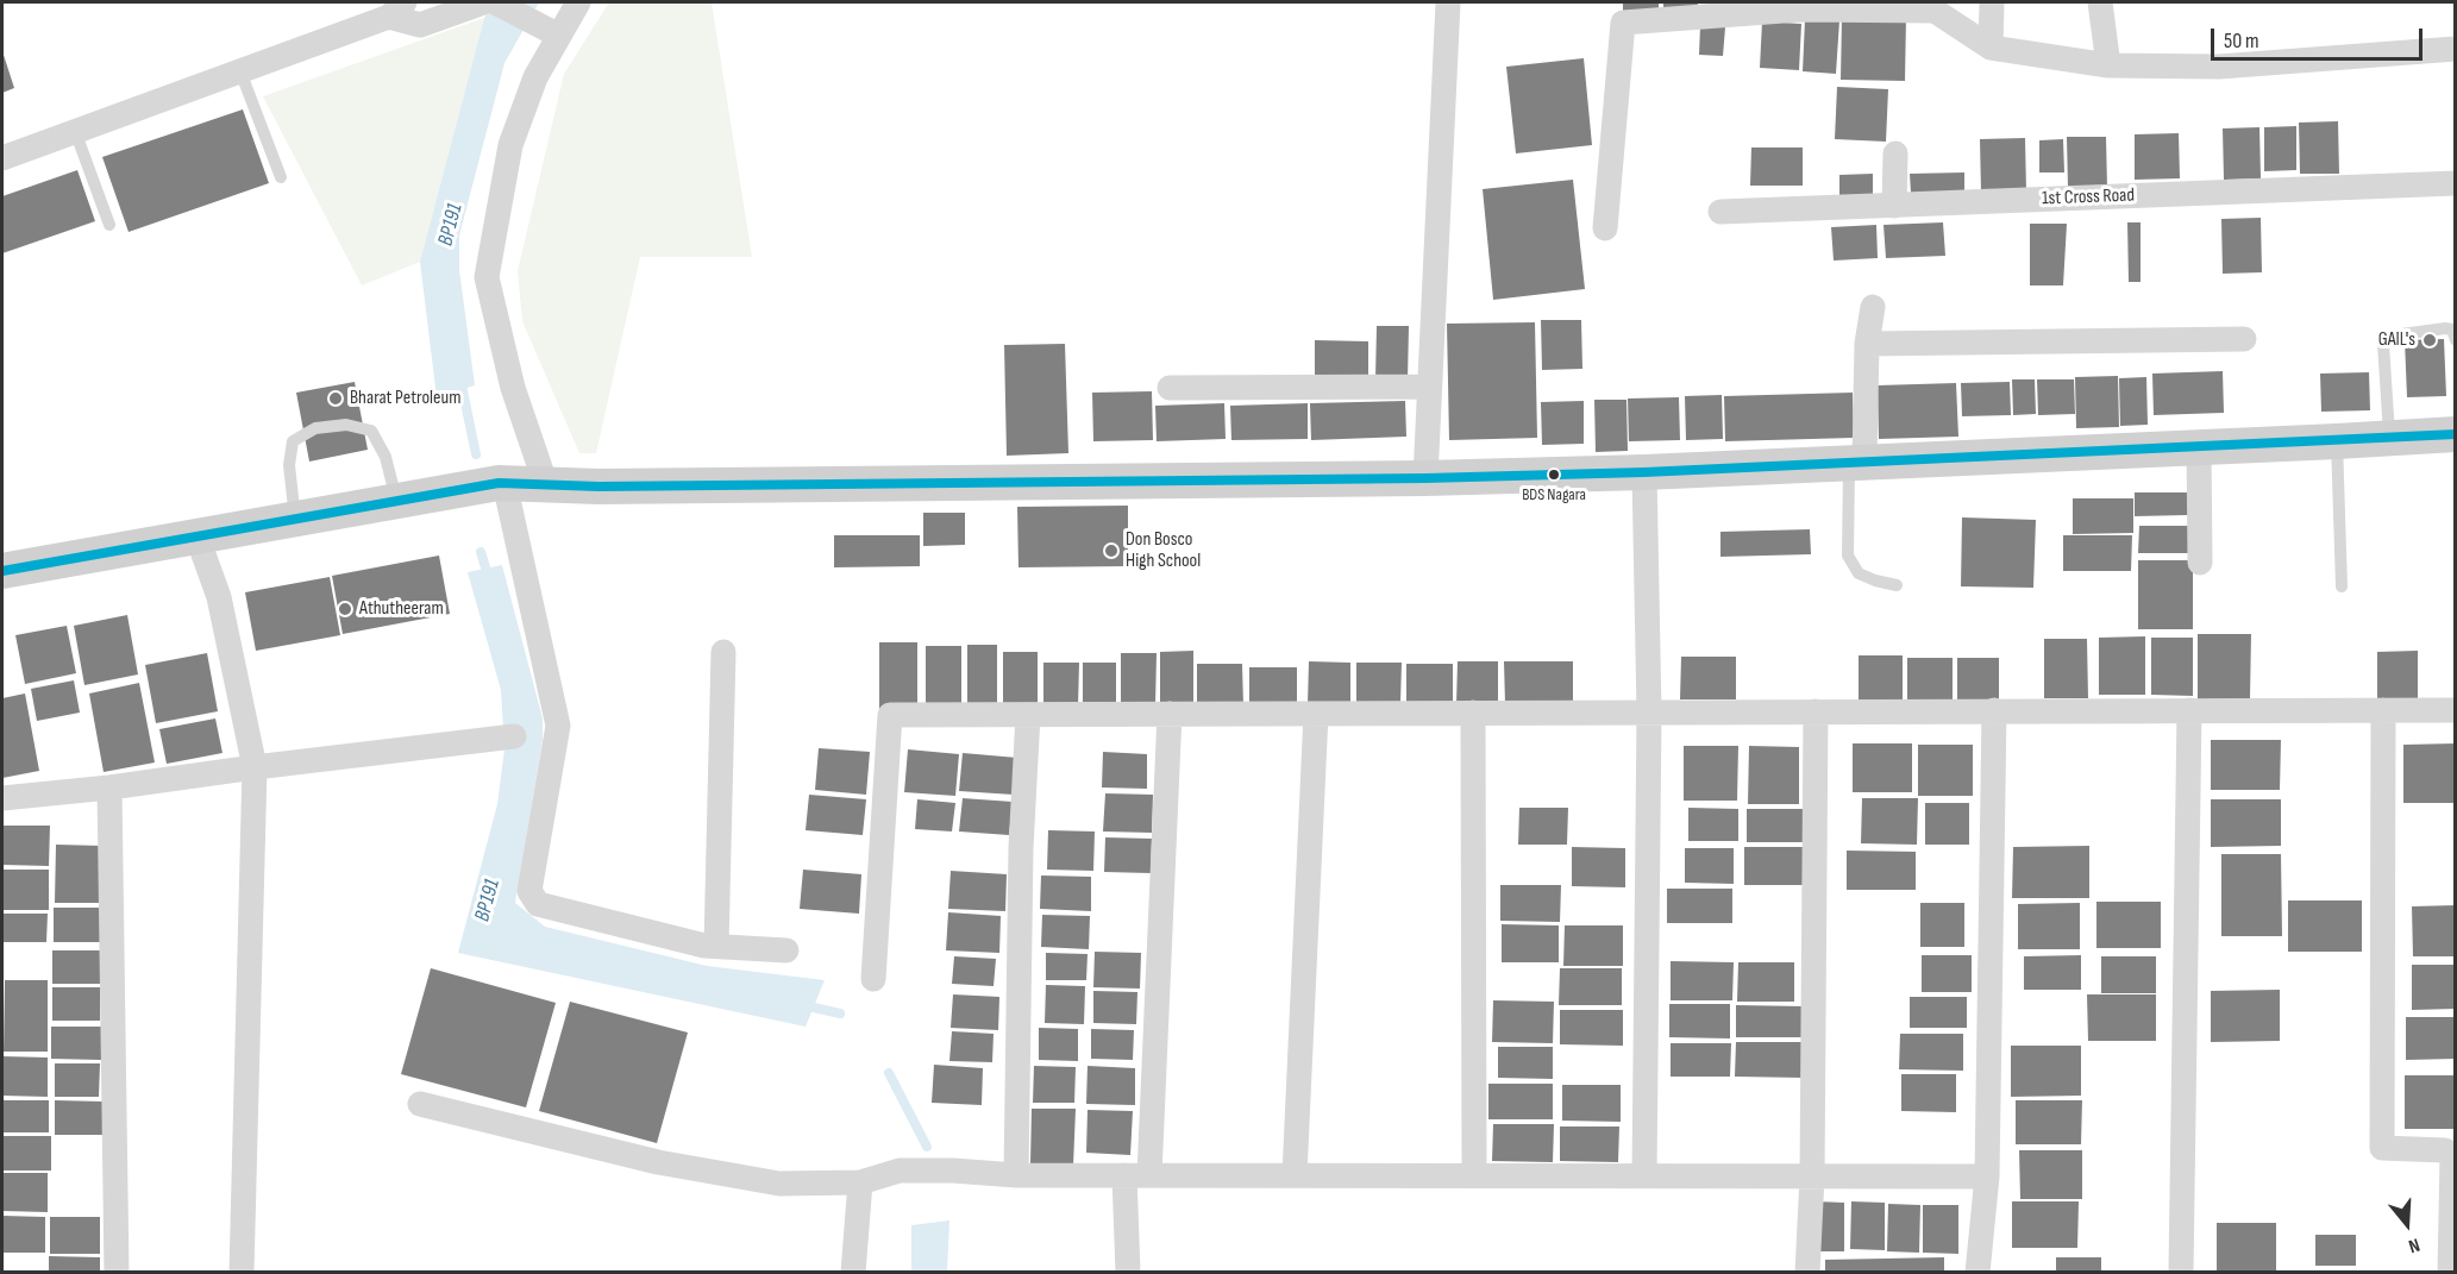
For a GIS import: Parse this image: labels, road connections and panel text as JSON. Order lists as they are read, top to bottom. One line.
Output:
{"streets":{"street":["1st Cross Road"]},"water":["BP191"],"places":["GAIL's","Bharat Petroleum","BDS Nagara","Don Bosco High School","Athutheeram"],"scale_bar":"50 m","north":"bottom"}
